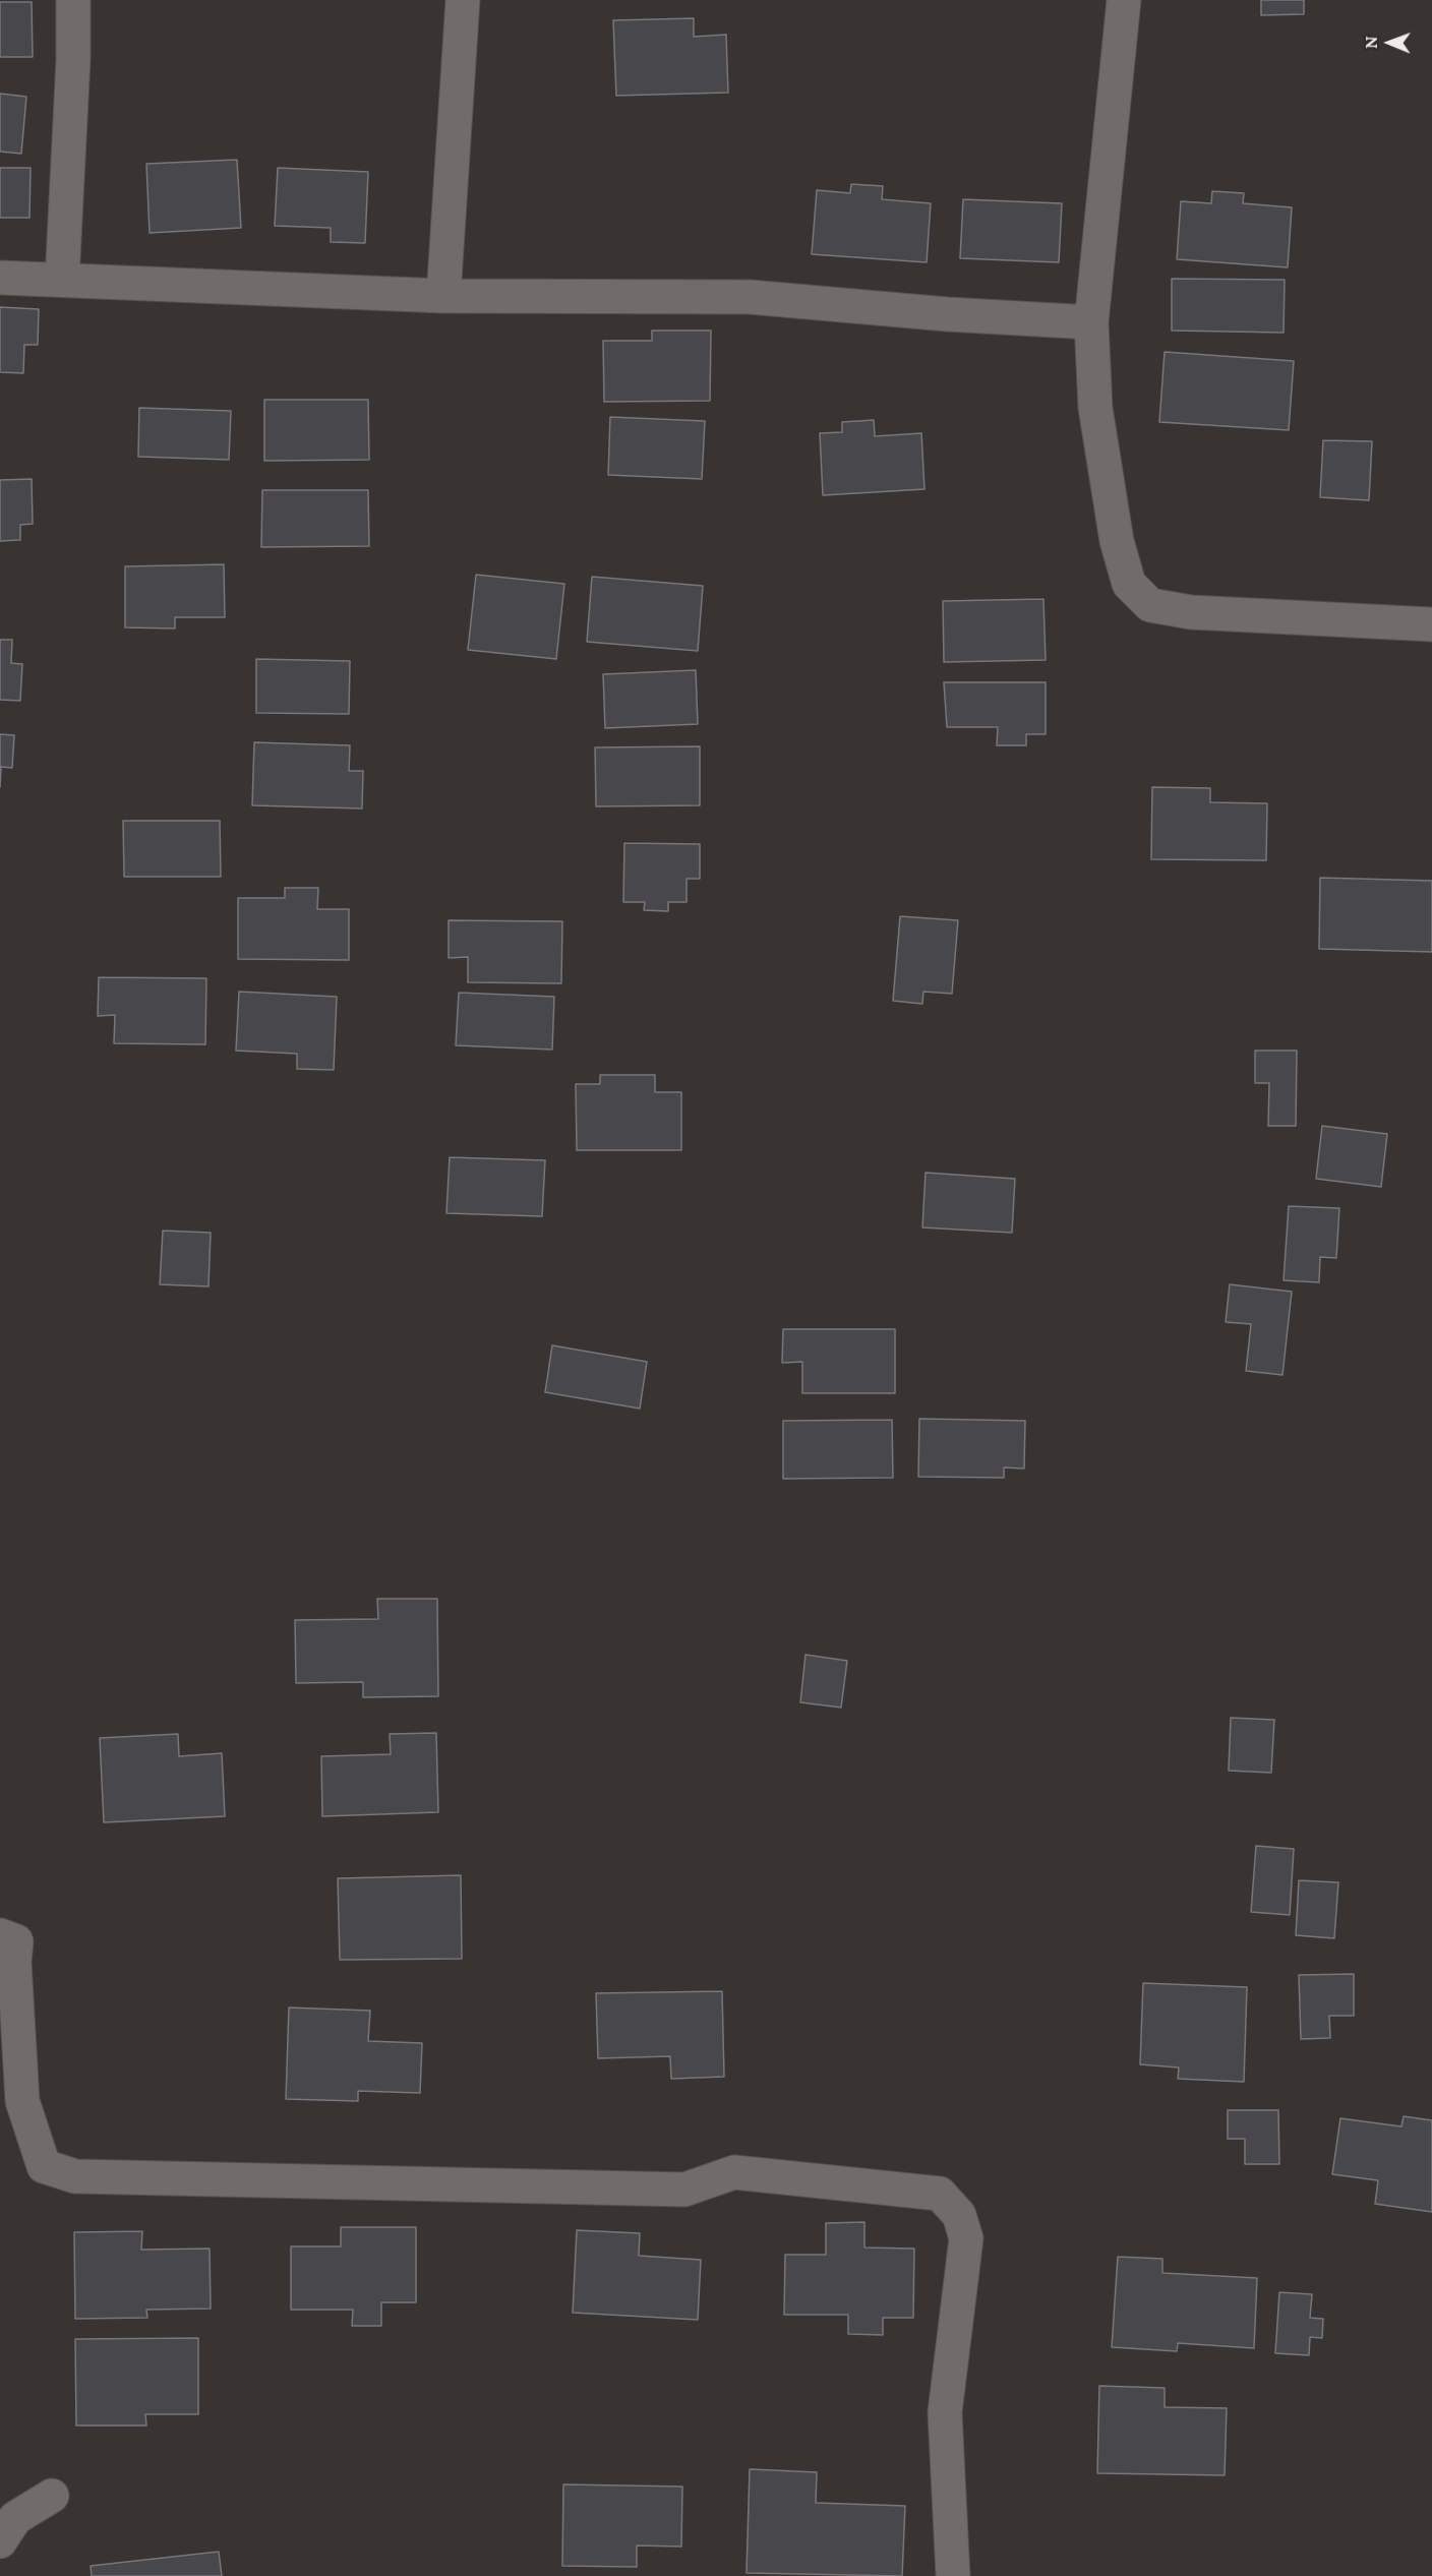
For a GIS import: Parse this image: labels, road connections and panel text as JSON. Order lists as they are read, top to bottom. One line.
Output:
{"north":"left"}
